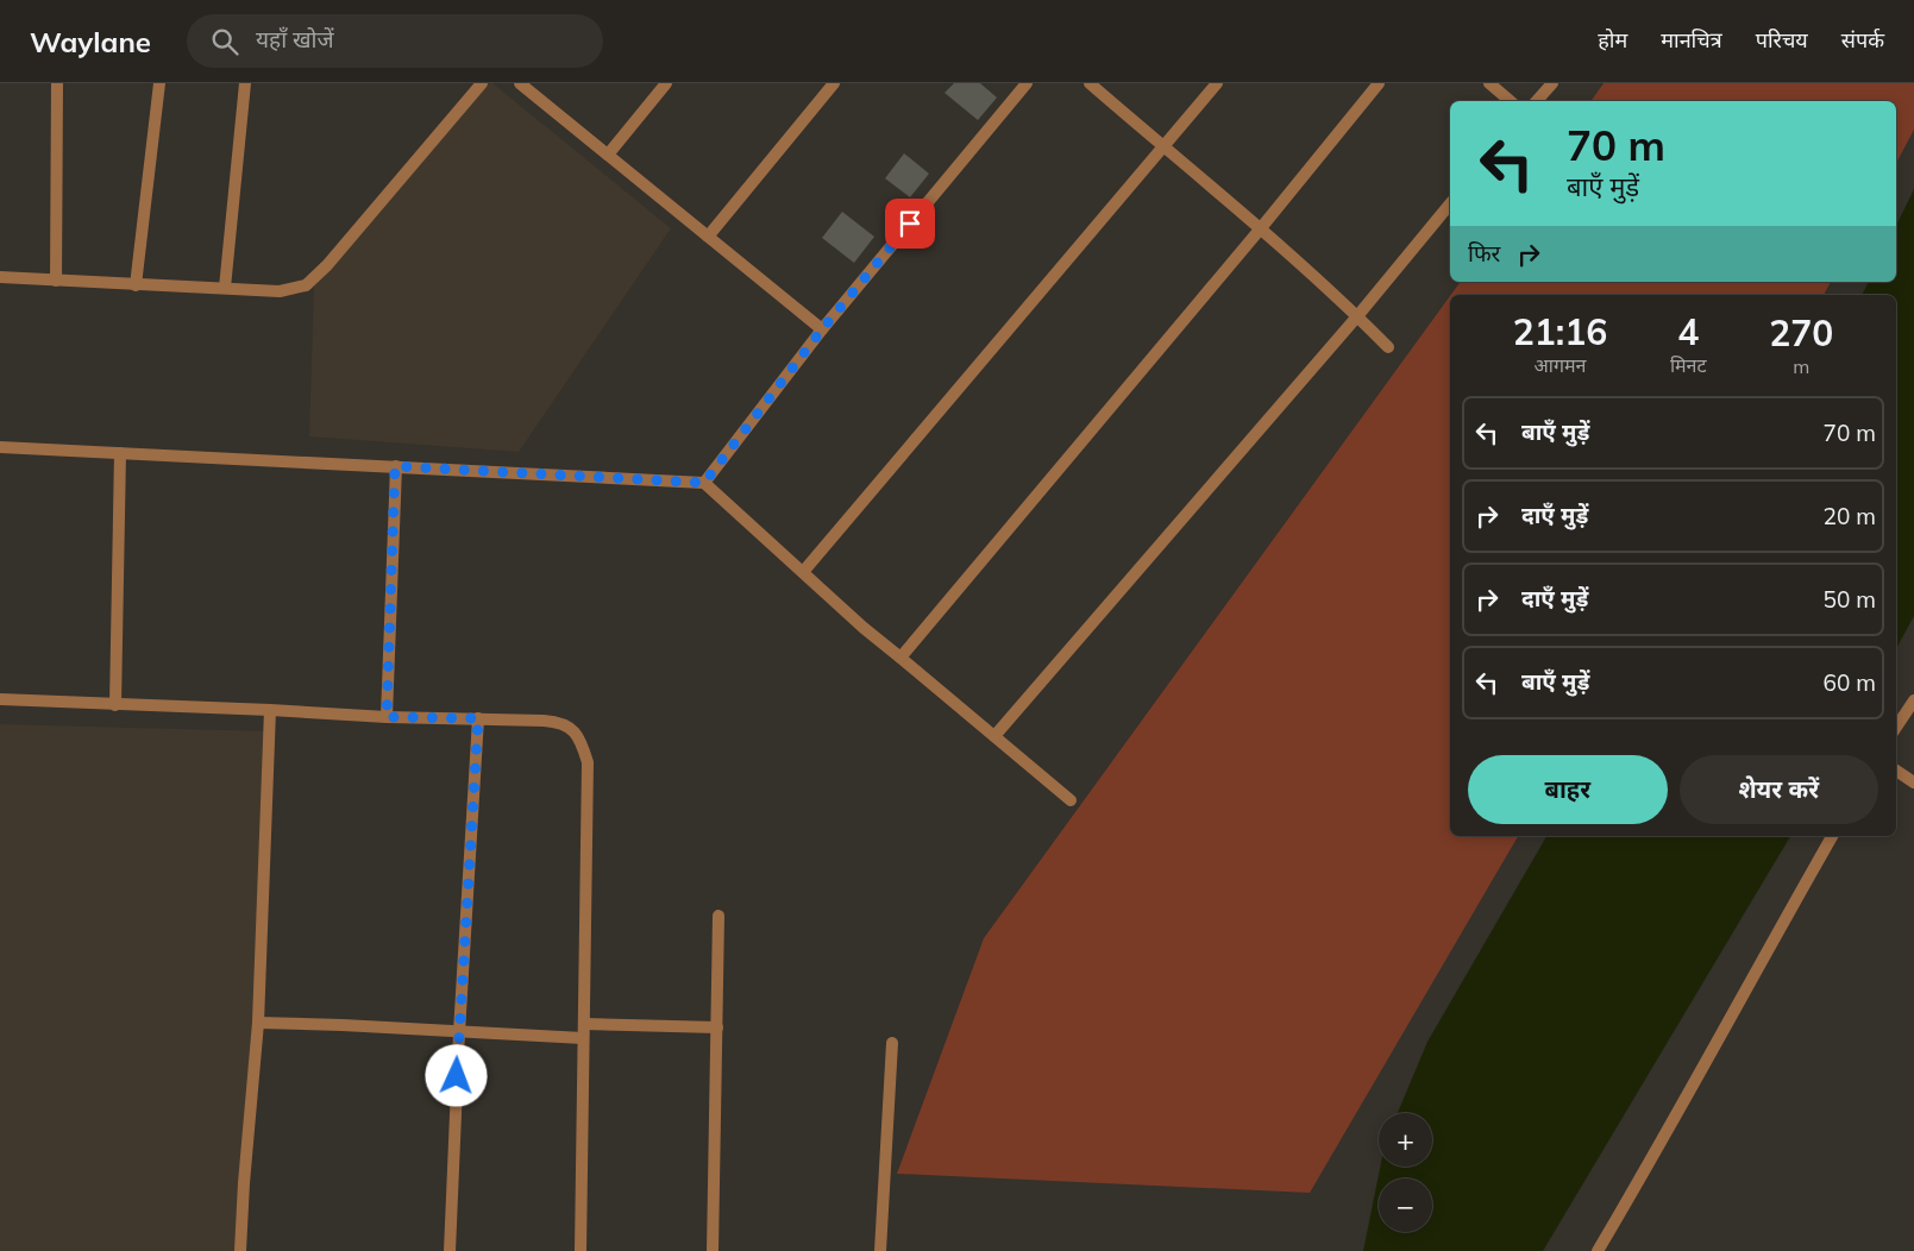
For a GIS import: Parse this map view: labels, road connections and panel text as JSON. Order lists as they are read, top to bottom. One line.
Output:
{"page":{"header":"Waylane","search":"यहाँ खोजें","nav":["होम","मानचित्र","परिचय","संपर्क"],"turn":["70 m","बाएँ मुड़ें"],"then":"फिर","eta":["21:16","आगमन","4","मिनट","270","m"],"list":[{"name":"बाएँ मुड़ें","value":"70 m"},{"name":"दाएँ मुड़ें","value":"20 m"},{"name":"दाएँ मुड़ें","value":"50 m"},{"name":"बाएँ मुड़ें","value":"60 m"}],"buttons":["बाहर","शेयर करें"],"map_buttons":["+","−"]}}
